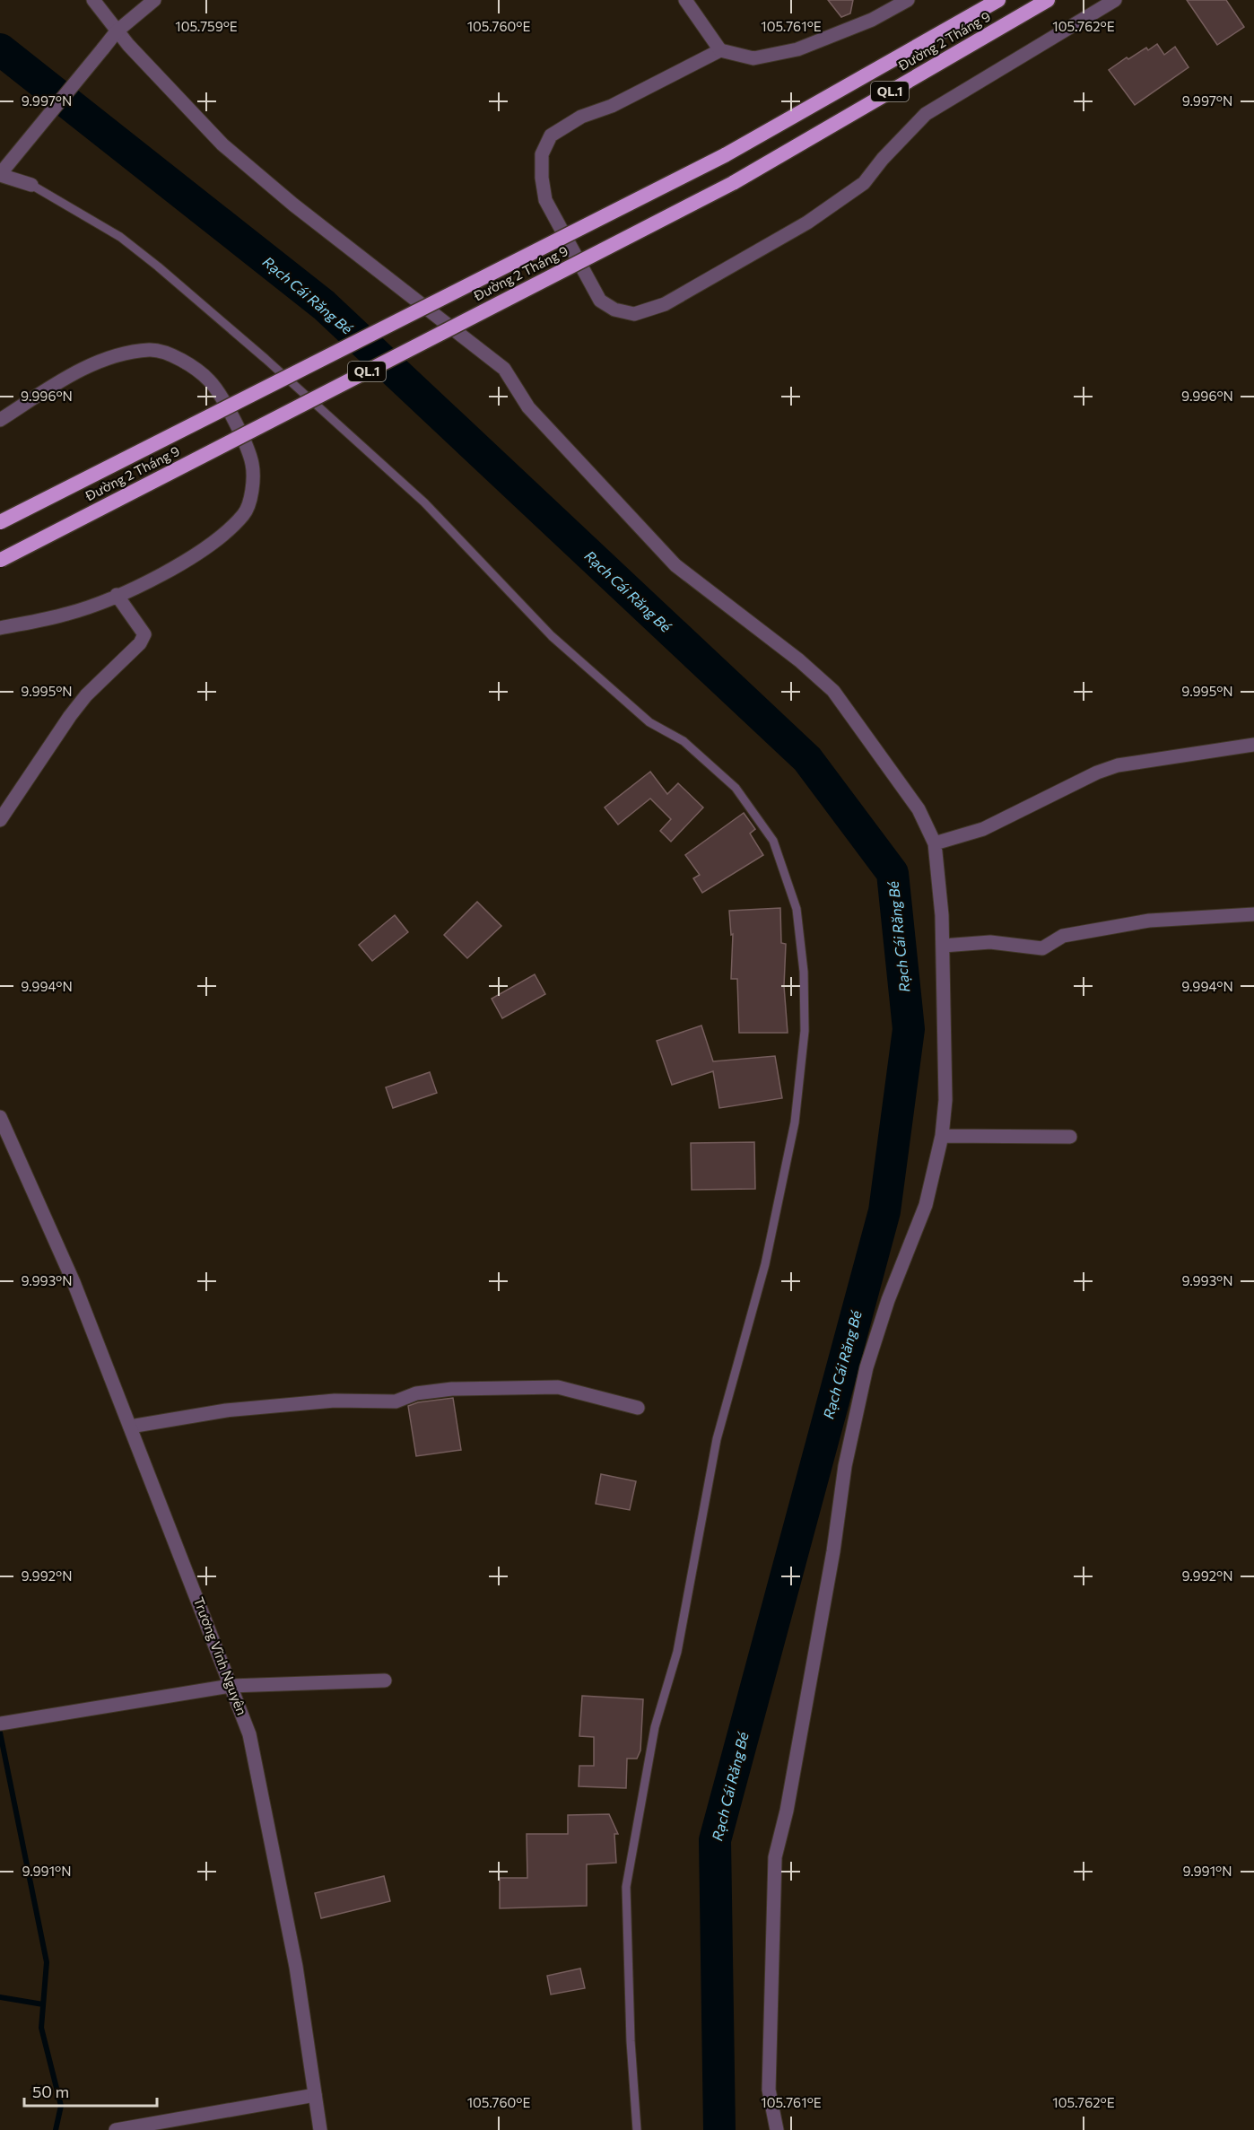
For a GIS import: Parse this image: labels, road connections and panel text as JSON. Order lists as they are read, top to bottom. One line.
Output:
{"streets":{"highway":["Đường 2 Tháng 9","QL.1"],"street":["Trương Vĩnh Nguyên"]},"water":["Rạch Cái Răng Bé"],"scale_bar":"50 m","coordinates":["105.759°E","105.760°E","105.761°E","105.762°E","9.997°N","9.996°N","9.995°N","9.994°N","9.993°N","9.992°N","9.991°N"]}
